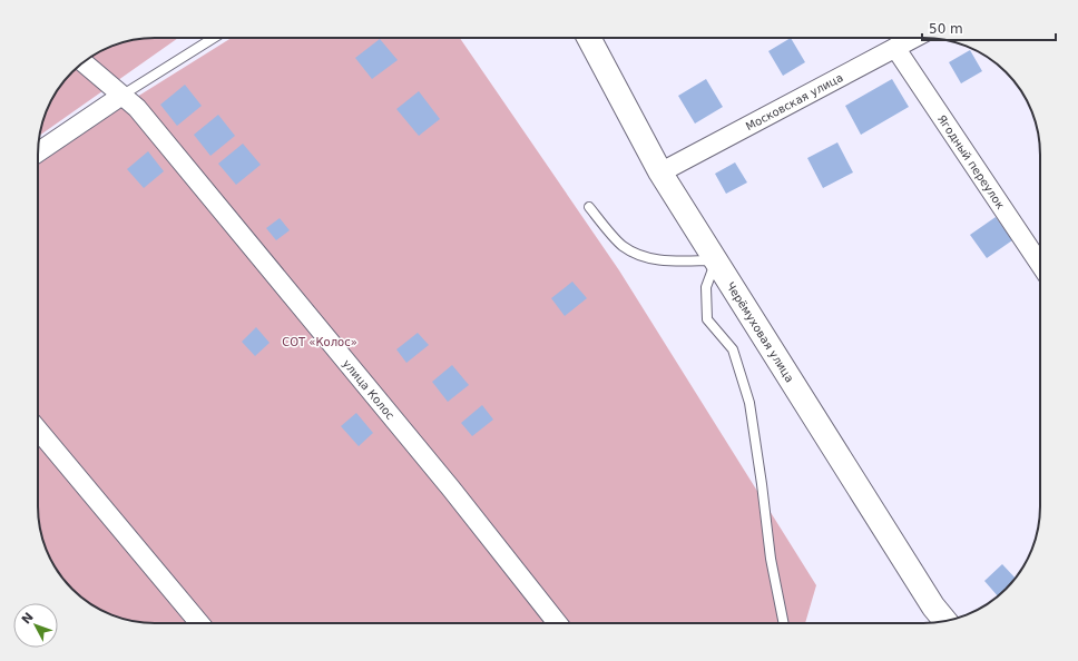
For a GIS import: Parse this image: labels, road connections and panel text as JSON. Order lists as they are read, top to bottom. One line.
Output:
{"streets":{"street":["Московская улица","Ягодный переулок","Черёмуховая улица","улица Колос"]},"crossings":[["Московская улица","Ягодный переулок"],["Московская улица","Черёмуховая улица"]],"parks":["СОТ «Колос»"],"scale_bar":"50 m","north":"top left"}
